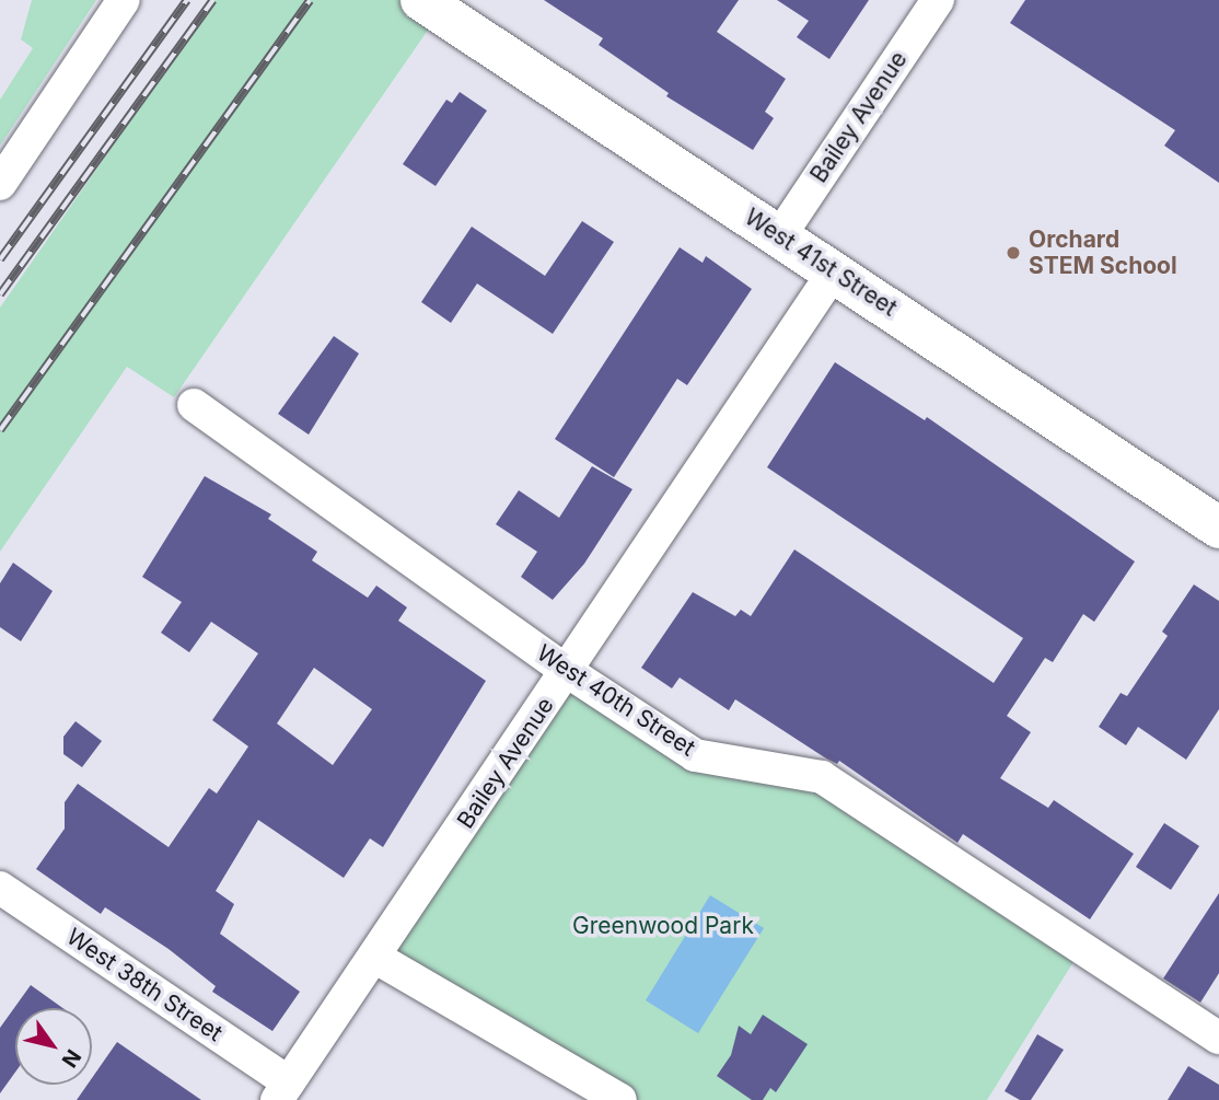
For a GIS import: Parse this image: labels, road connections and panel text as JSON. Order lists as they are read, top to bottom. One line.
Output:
{"streets":{"street":["Bailey Avenue","West 41st Street","West 40th Street","West 38th Street"]},"crossings":[["Bailey Avenue","West 41st Street"],["Bailey Avenue","West 40th Street"],["Bailey Avenue","West 38th Street"]],"parks":["Greenwood Park"],"places":["Orchard STEM School"],"north":"bottom right"}
